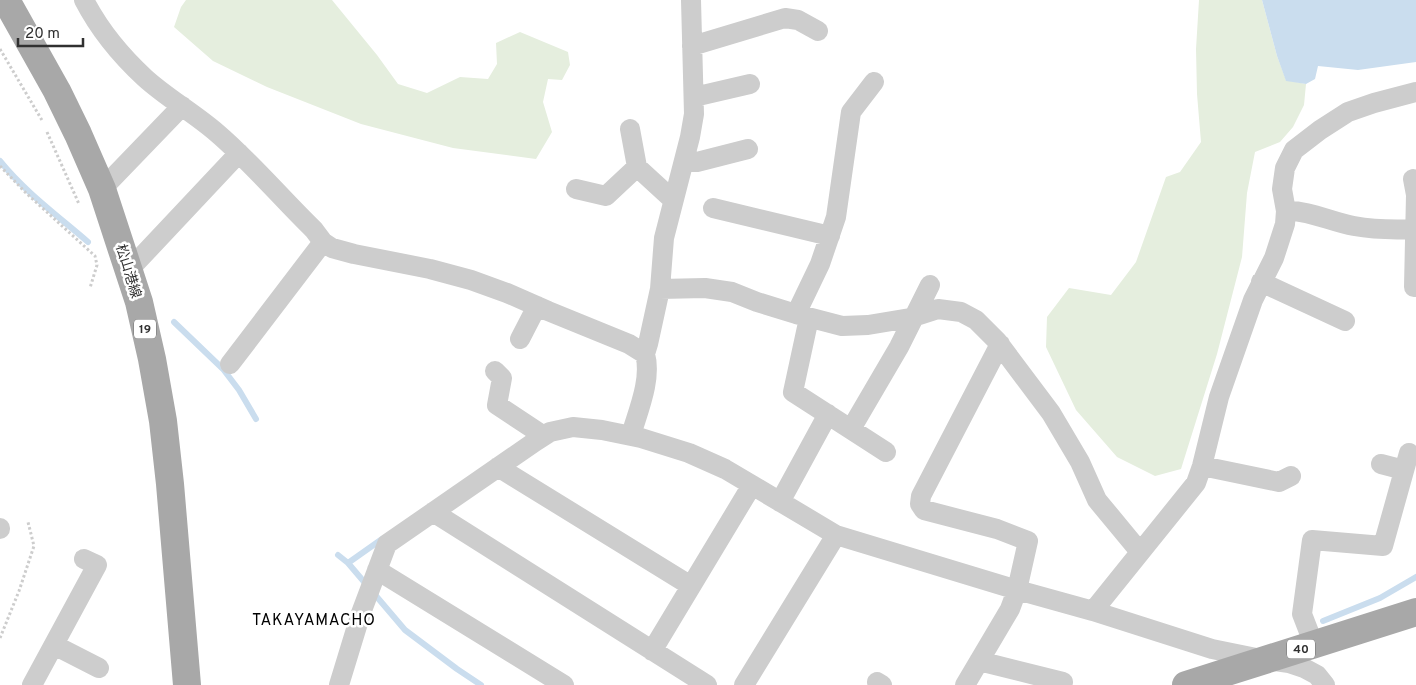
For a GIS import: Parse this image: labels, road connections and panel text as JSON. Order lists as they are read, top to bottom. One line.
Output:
{"streets":{"main road":["松山港線","19","40"]},"districts":["TAKAYAMACHO"],"scale_bar":"20 m"}
